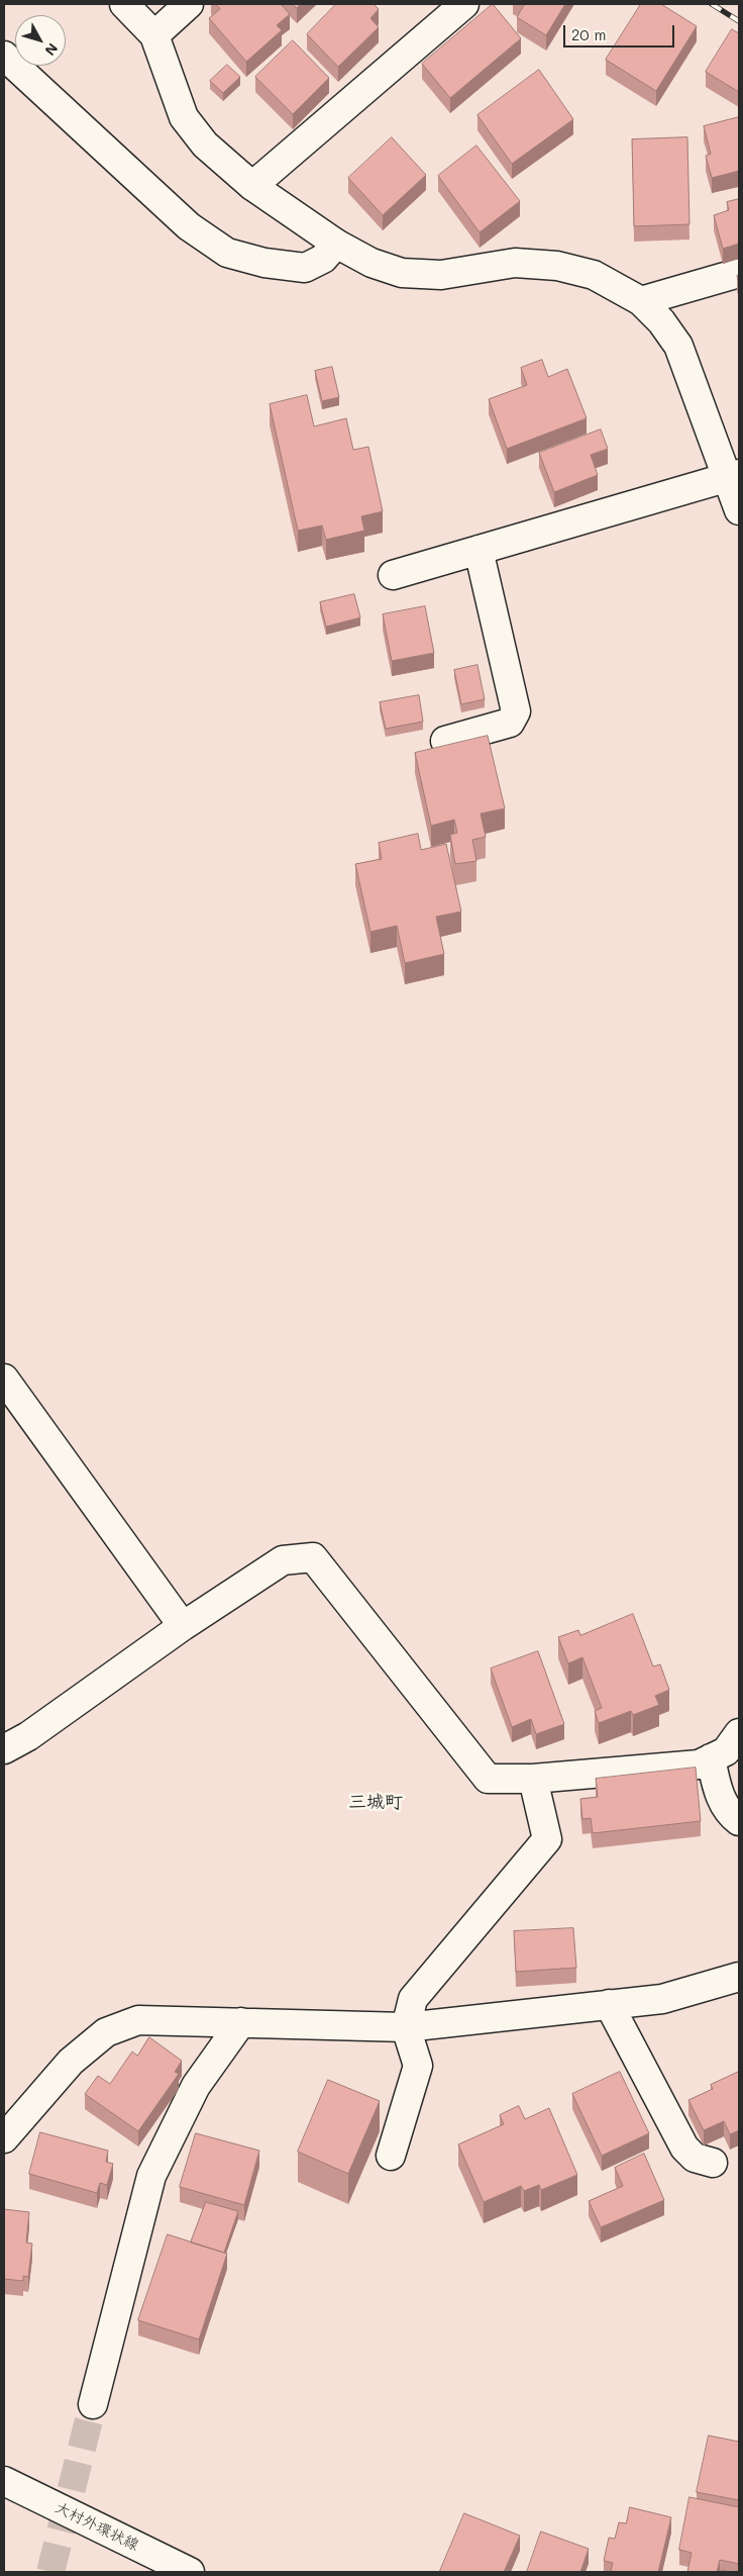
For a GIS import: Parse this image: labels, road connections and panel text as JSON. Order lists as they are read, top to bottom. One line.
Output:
{"streets":{"street":["大村外環状線"]},"districts":["三城町"],"scale_bar":"20 m","north":"bottom right"}
